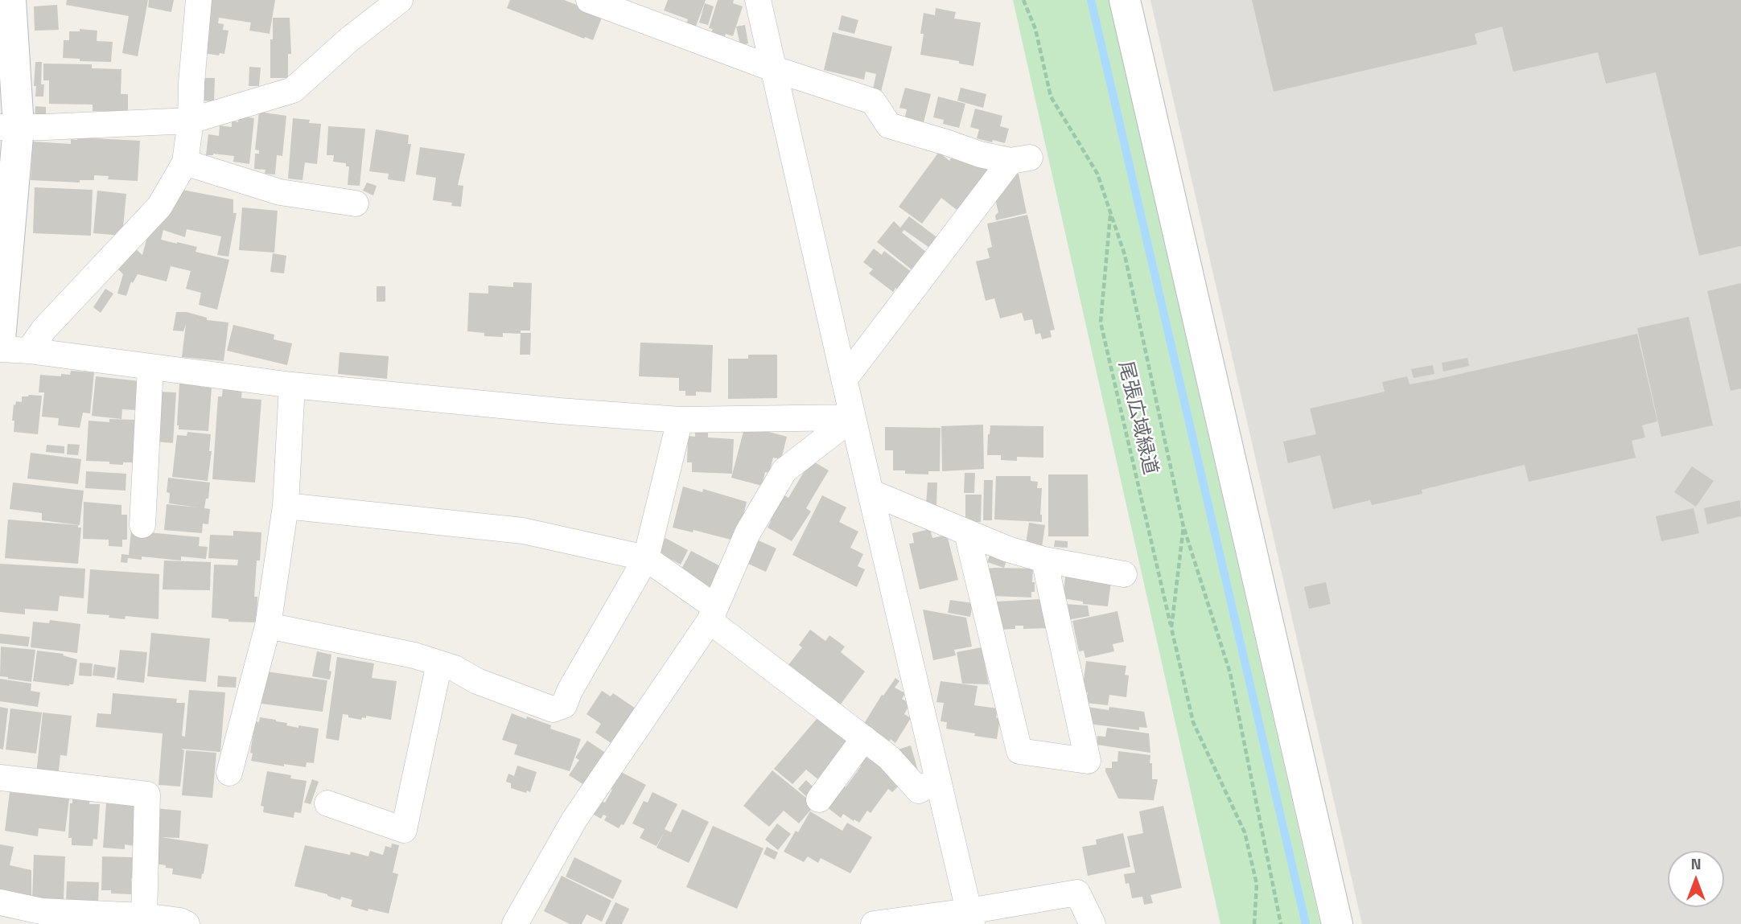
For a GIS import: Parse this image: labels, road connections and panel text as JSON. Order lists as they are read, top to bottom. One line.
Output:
{"streets":{"path":["尾張広域緑道"]},"north":"top"}
